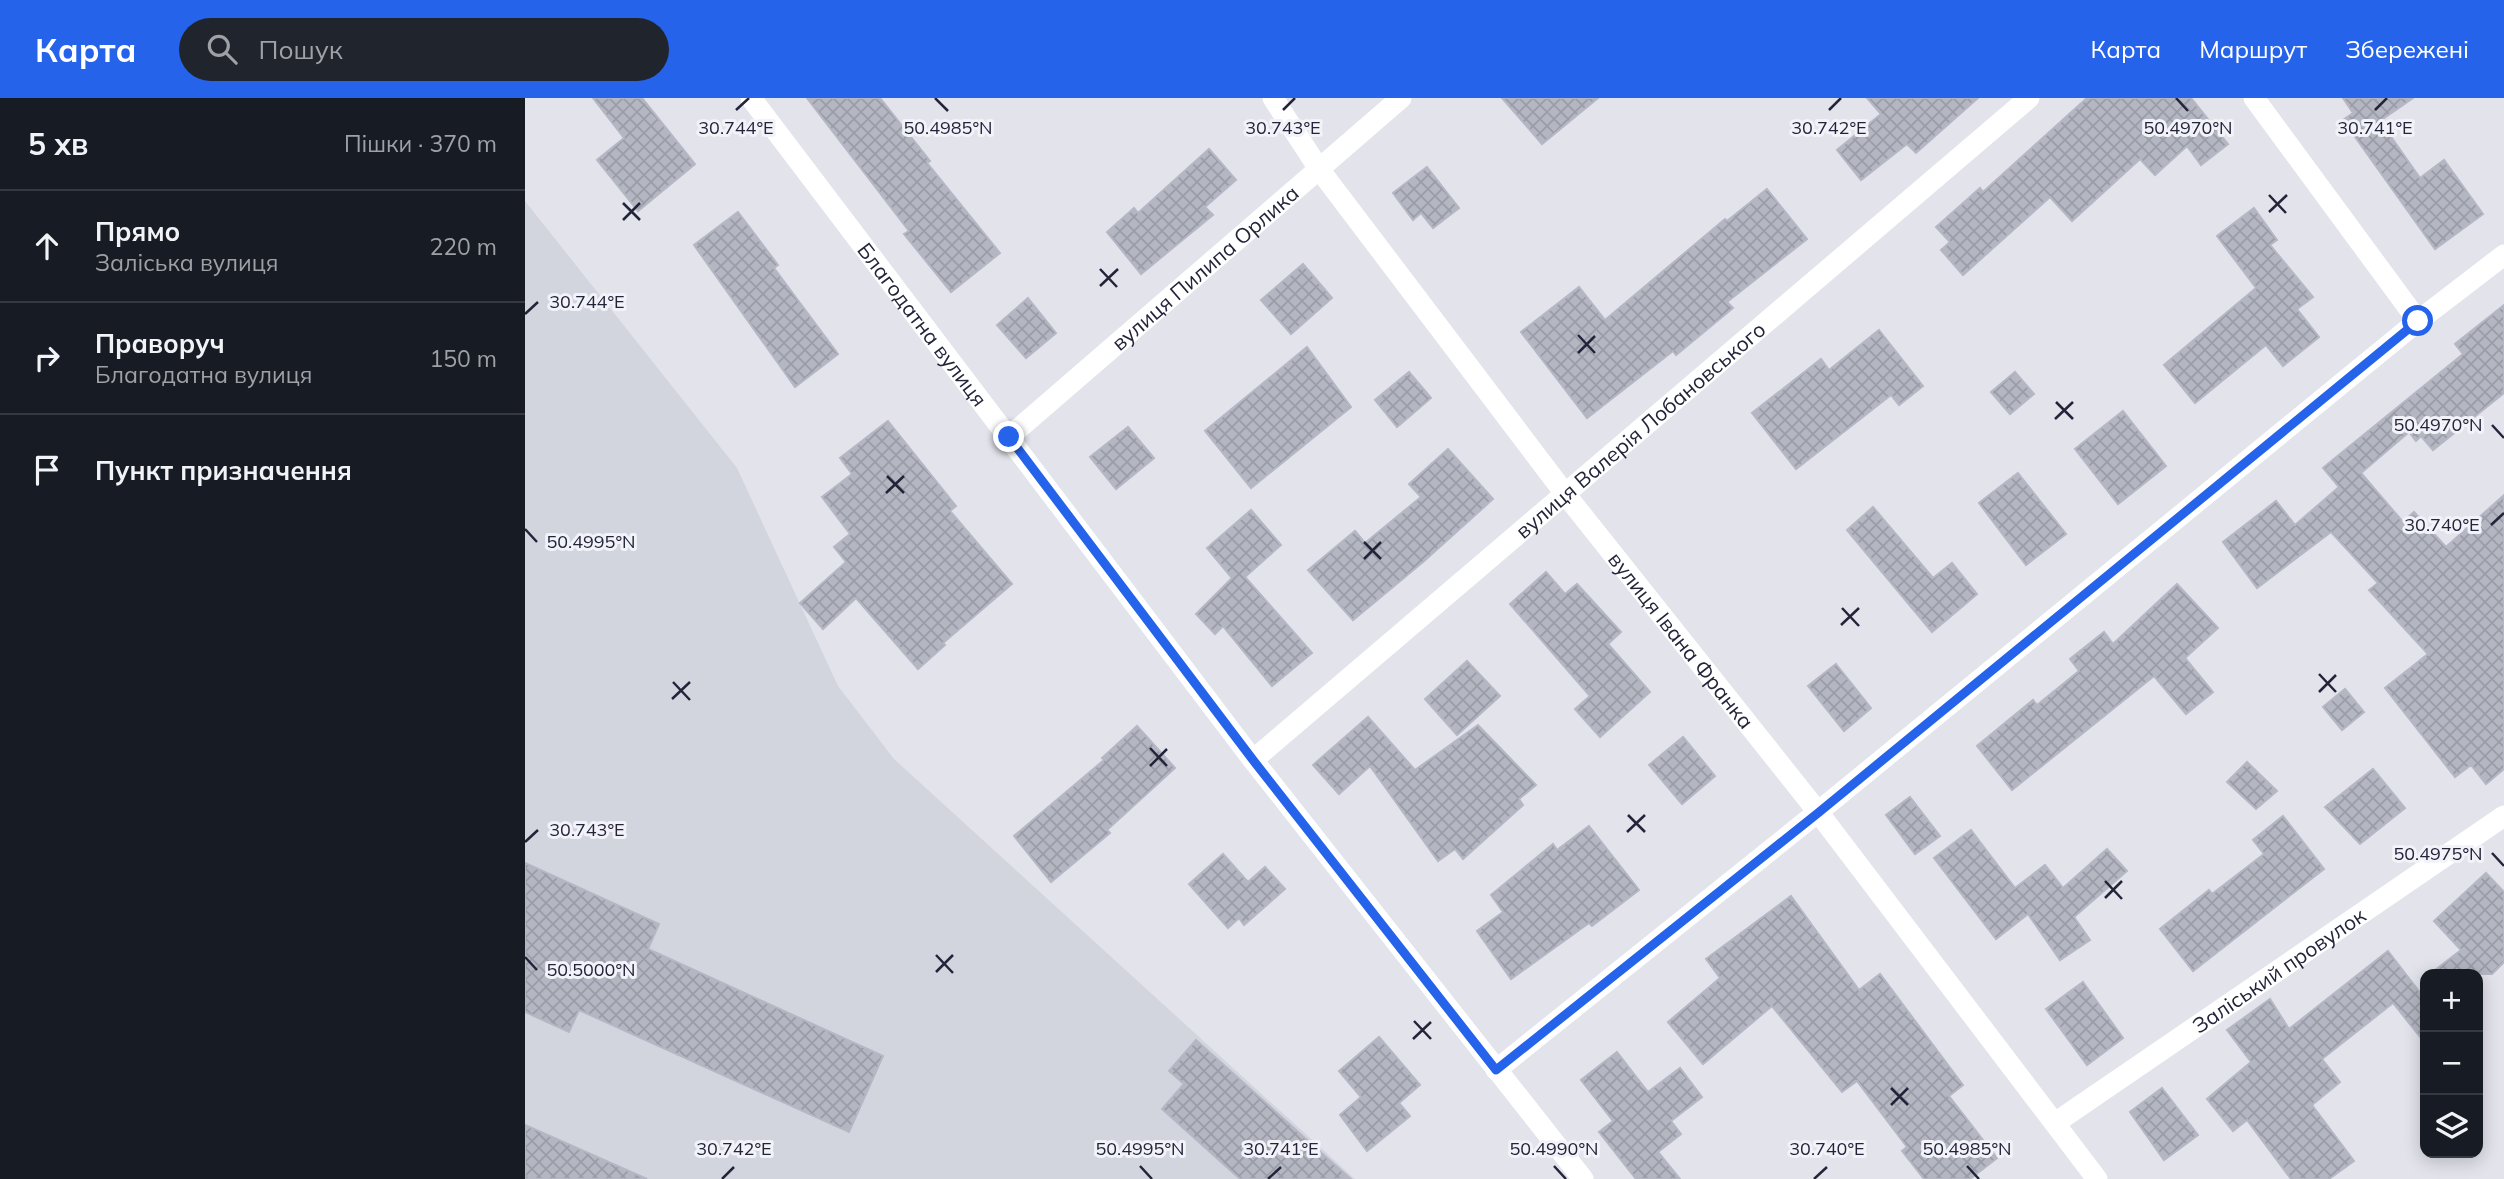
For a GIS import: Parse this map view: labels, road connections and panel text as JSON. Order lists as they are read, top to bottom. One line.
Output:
{"streets":{"street":["вулиця Пилипа Орлика","Благодатна вулиця","вулиця Валерія Лобановського","вулиця Івана Франка","Заліський провулок"]},"crossings":[["вулиця Пилипа Орлика","Благодатна вулиця"],["вулиця Пилипа Орлика","вулиця Івана Франка"],["Благодатна вулиця","вулиця Валерія Лобановського"],["вулиця Валерія Лобановського","вулиця Івана Франка"],["вулиця Івана Франка","Заліський провулок"]],"page":{"header":"Карта","search":"Пошук","nav":["Карта","Маршрут","Збережені"],"heading":["5 хв","Пішки · 370 m"],"list":[["Прямо","Заліська вулиця","220 m"],["Праворуч","Благодатна вулиця","150 m"],"Пункт призначення"],"map_buttons":["+","−"]},"coordinates":["30.744°E","30.743°E","30.742°E","30.741°E","50.4985°N","50.4970°N","30.740°E","50.4995°N","50.4975°N","50.5000°N","50.4990°N"]}
